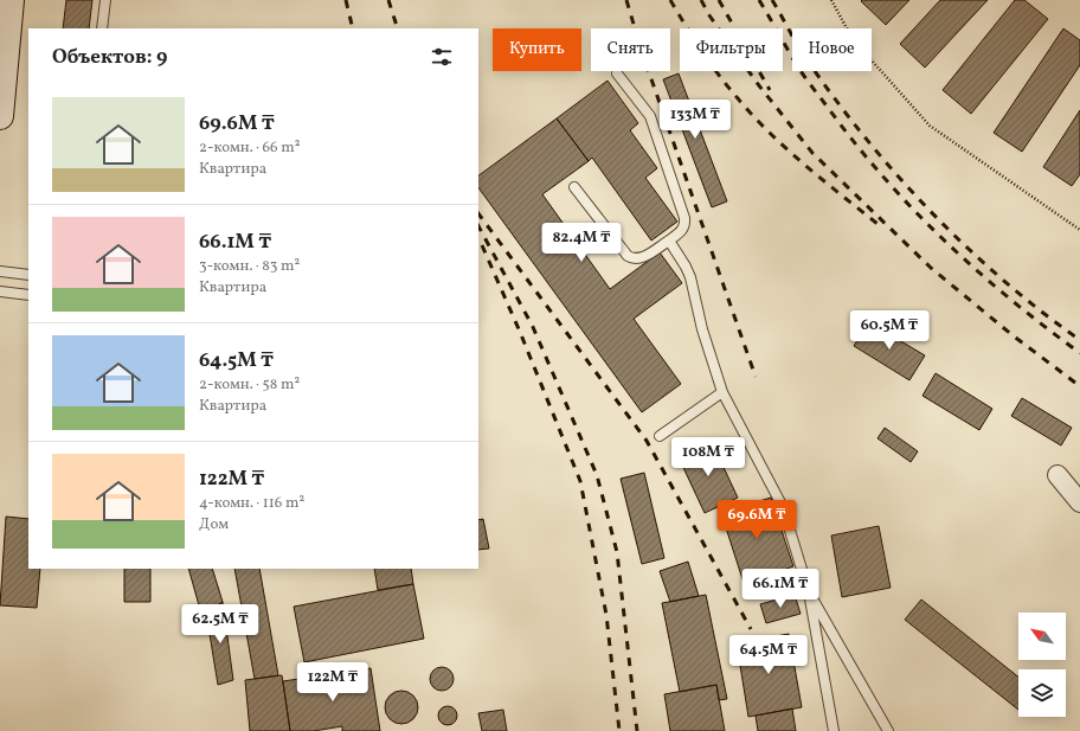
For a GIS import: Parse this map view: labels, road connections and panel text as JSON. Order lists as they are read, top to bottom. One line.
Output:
{"north":"top left","page":{"chip":["Купить","Снять","Фильтры","Новое"],"heading":"Объектов: 9","list":[{"name":"69.6M ₸","note":"2-комн. · 66 m² · Квартира"},{"name":"66.1M ₸","note":"3-комн. · 83 m² · Квартира"},{"name":"64.5M ₸","note":"2-комн. · 58 m² · Квартира"},{"name":"122M ₸","note":"4-комн. · 116 m² · Дом"}],"price":["133M ₸","82.4M ₸","60.5M ₸","108M ₸","69.6M ₸","66.1M ₸","62.5M ₸","64.5M ₸","122M ₸"]}}
